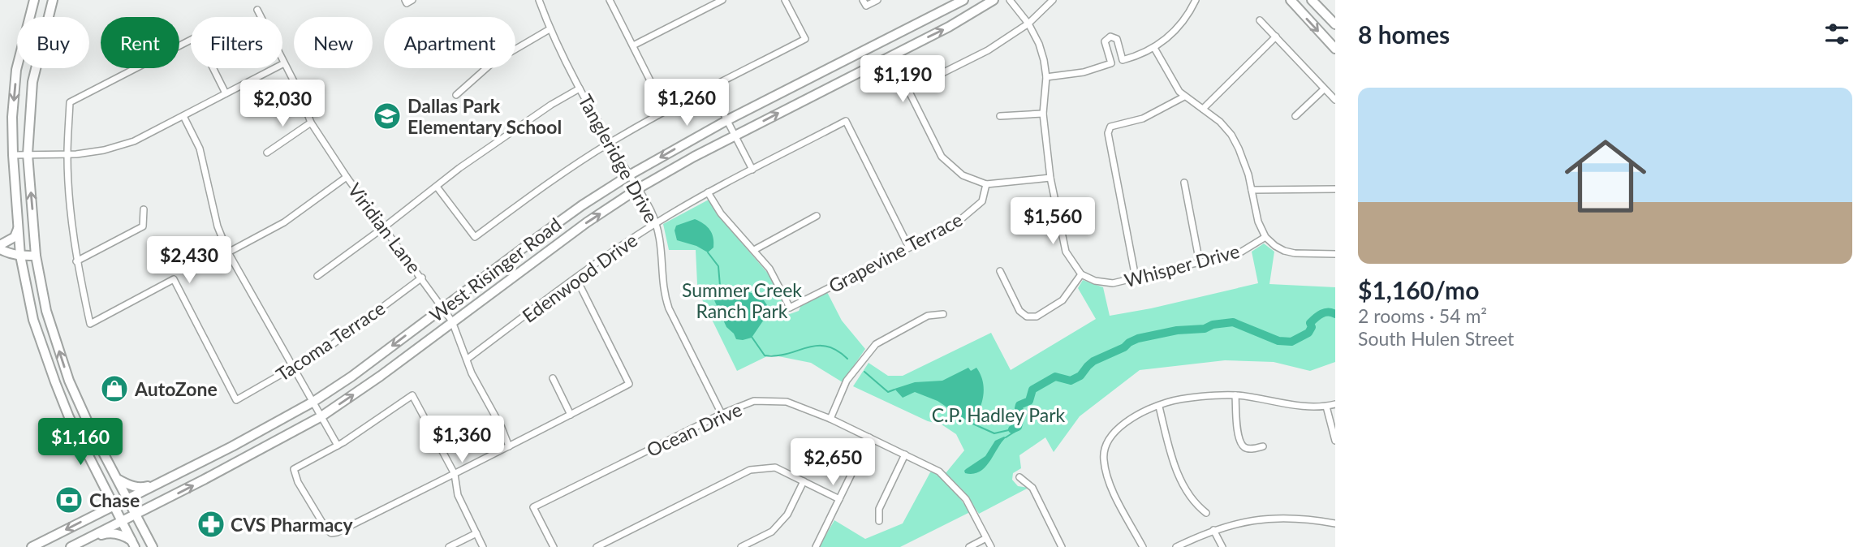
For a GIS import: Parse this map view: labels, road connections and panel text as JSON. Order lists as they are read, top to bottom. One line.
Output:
{"streets":{"main road":["West Risinger Road"],"street":["Tangleridge Drive","Viridian Lane","Grapevine Terrace","Whisper Drive","Edenwood Drive","Tacoma Terrace","Ocean Drive"]},"crossings":[["Tangleridge Drive","West Risinger Road"],["Tangleridge Drive","Edenwood Drive"],["Tangleridge Drive","Ocean Drive"],["Viridian Lane","West Risinger Road"],["Viridian Lane","Edenwood Drive"],["Viridian Lane","Tacoma Terrace"],["Grapevine Terrace","Edenwood Drive"]],"parks":["Summer Creek Ranch Park","C.P. Hadley Park"],"places":{"school or university":["Dallas Park Elementary School"],"shop":["AutoZone"],"bank":["Chase"],"pharmacy":["CVS Pharmacy"]},"page":{"heading":"8 homes","chip":["Buy","Rent","Filters","New","Apartment"],"price":["$1,190","$1,260","$2,030","$1,560","$2,430","$1,360","$1,160","$2,650"],"list":[{"name":"$1,160/mo","note":"2 rooms · 54 m² · South Hulen Street"}]}}
